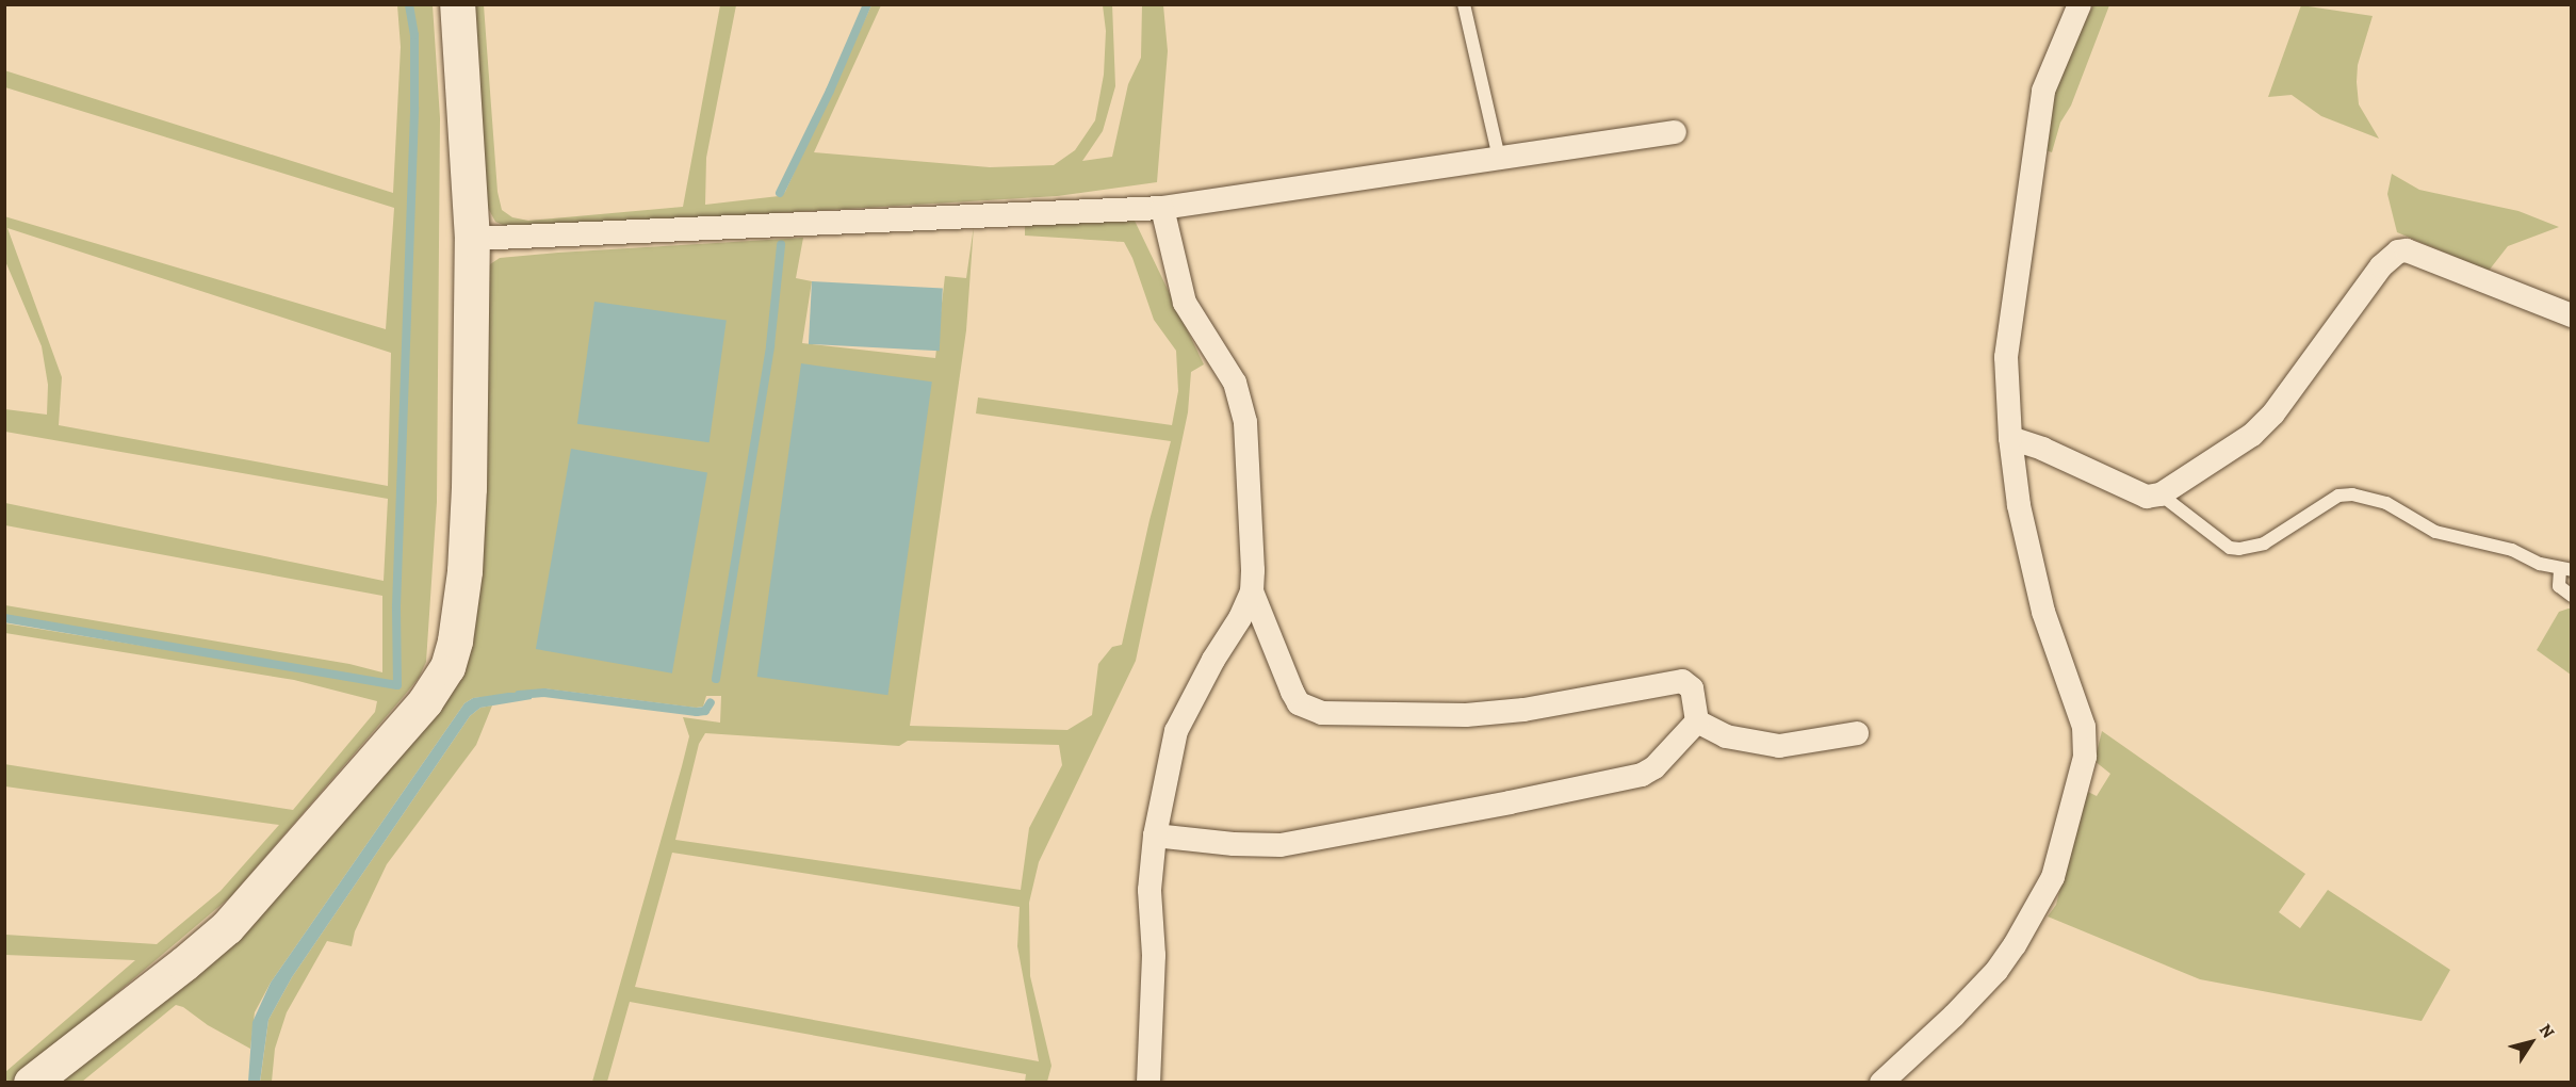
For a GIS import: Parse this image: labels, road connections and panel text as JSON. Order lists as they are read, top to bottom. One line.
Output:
{"north":"top right"}
